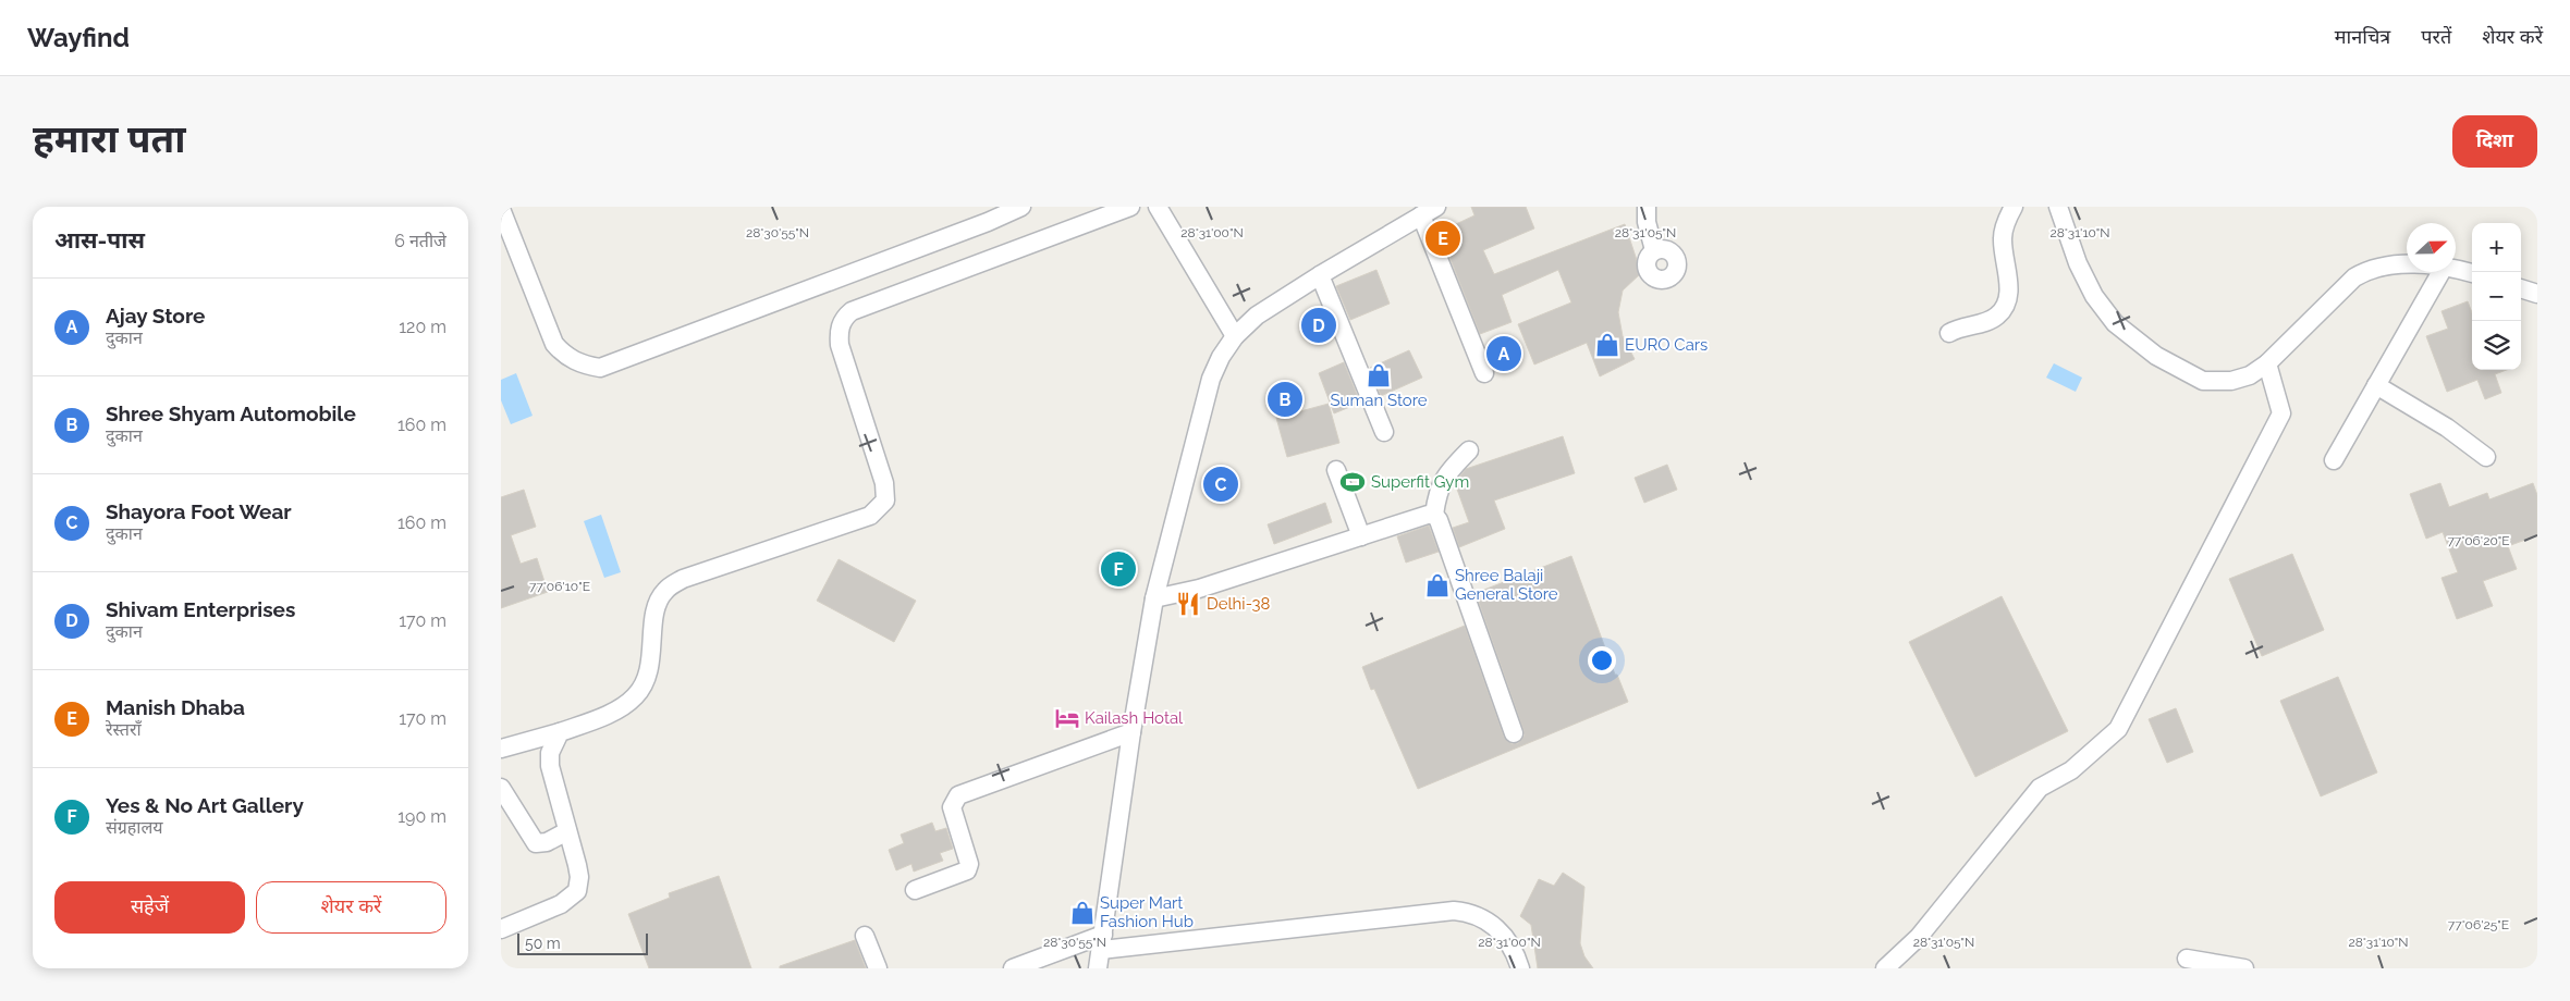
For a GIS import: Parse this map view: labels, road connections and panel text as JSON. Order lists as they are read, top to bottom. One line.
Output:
{"places":{"shop":["EURO Cars","Suman Store","Shree Balaji General Store","Super Mart Fashion Hub"],"sports":["Superfit Gym"],"restaurant":["Delhi-38"],"hotel":["Kailash Hotal"]},"scale_bar":"50 m","north":"right","page":{"header":"Wayfind","nav":["मानचित्र","परतें","शेयर करें"],"buttons":["दिशा",["सहेजें","शेयर करें"]],"title":"हमारा पता","heading":["आस-पास","6 नतीजे"],"pins":["E","D","A","B","C","F"],"map_buttons":["+","−"],"list":[{"mark":"A","name":"Ajay Store","note":"दुकान","value":"120 m"},{"mark":"B","name":"Shree Shyam Automobile","note":"दुकान","value":"160 m"},{"mark":"C","name":"Shayora Foot Wear","note":"दुकान","value":"160 m"},{"mark":"D","name":"Shivam Enterprises","note":"दुकान","value":"170 m"},{"mark":"E","name":"Manish Dhaba","note":"रेस्तराँ","value":"170 m"},{"mark":"F","name":"Yes & No Art Gallery","note":"संग्रहालय","value":"190 m"}],"scale":"50 m"},"coordinates":["28°30'55\"N","28°31'00\"N","28°31'05\"N","28°31'10\"N","77°06'20\"E","77°06'10\"E","77°06'25\"E"]}
